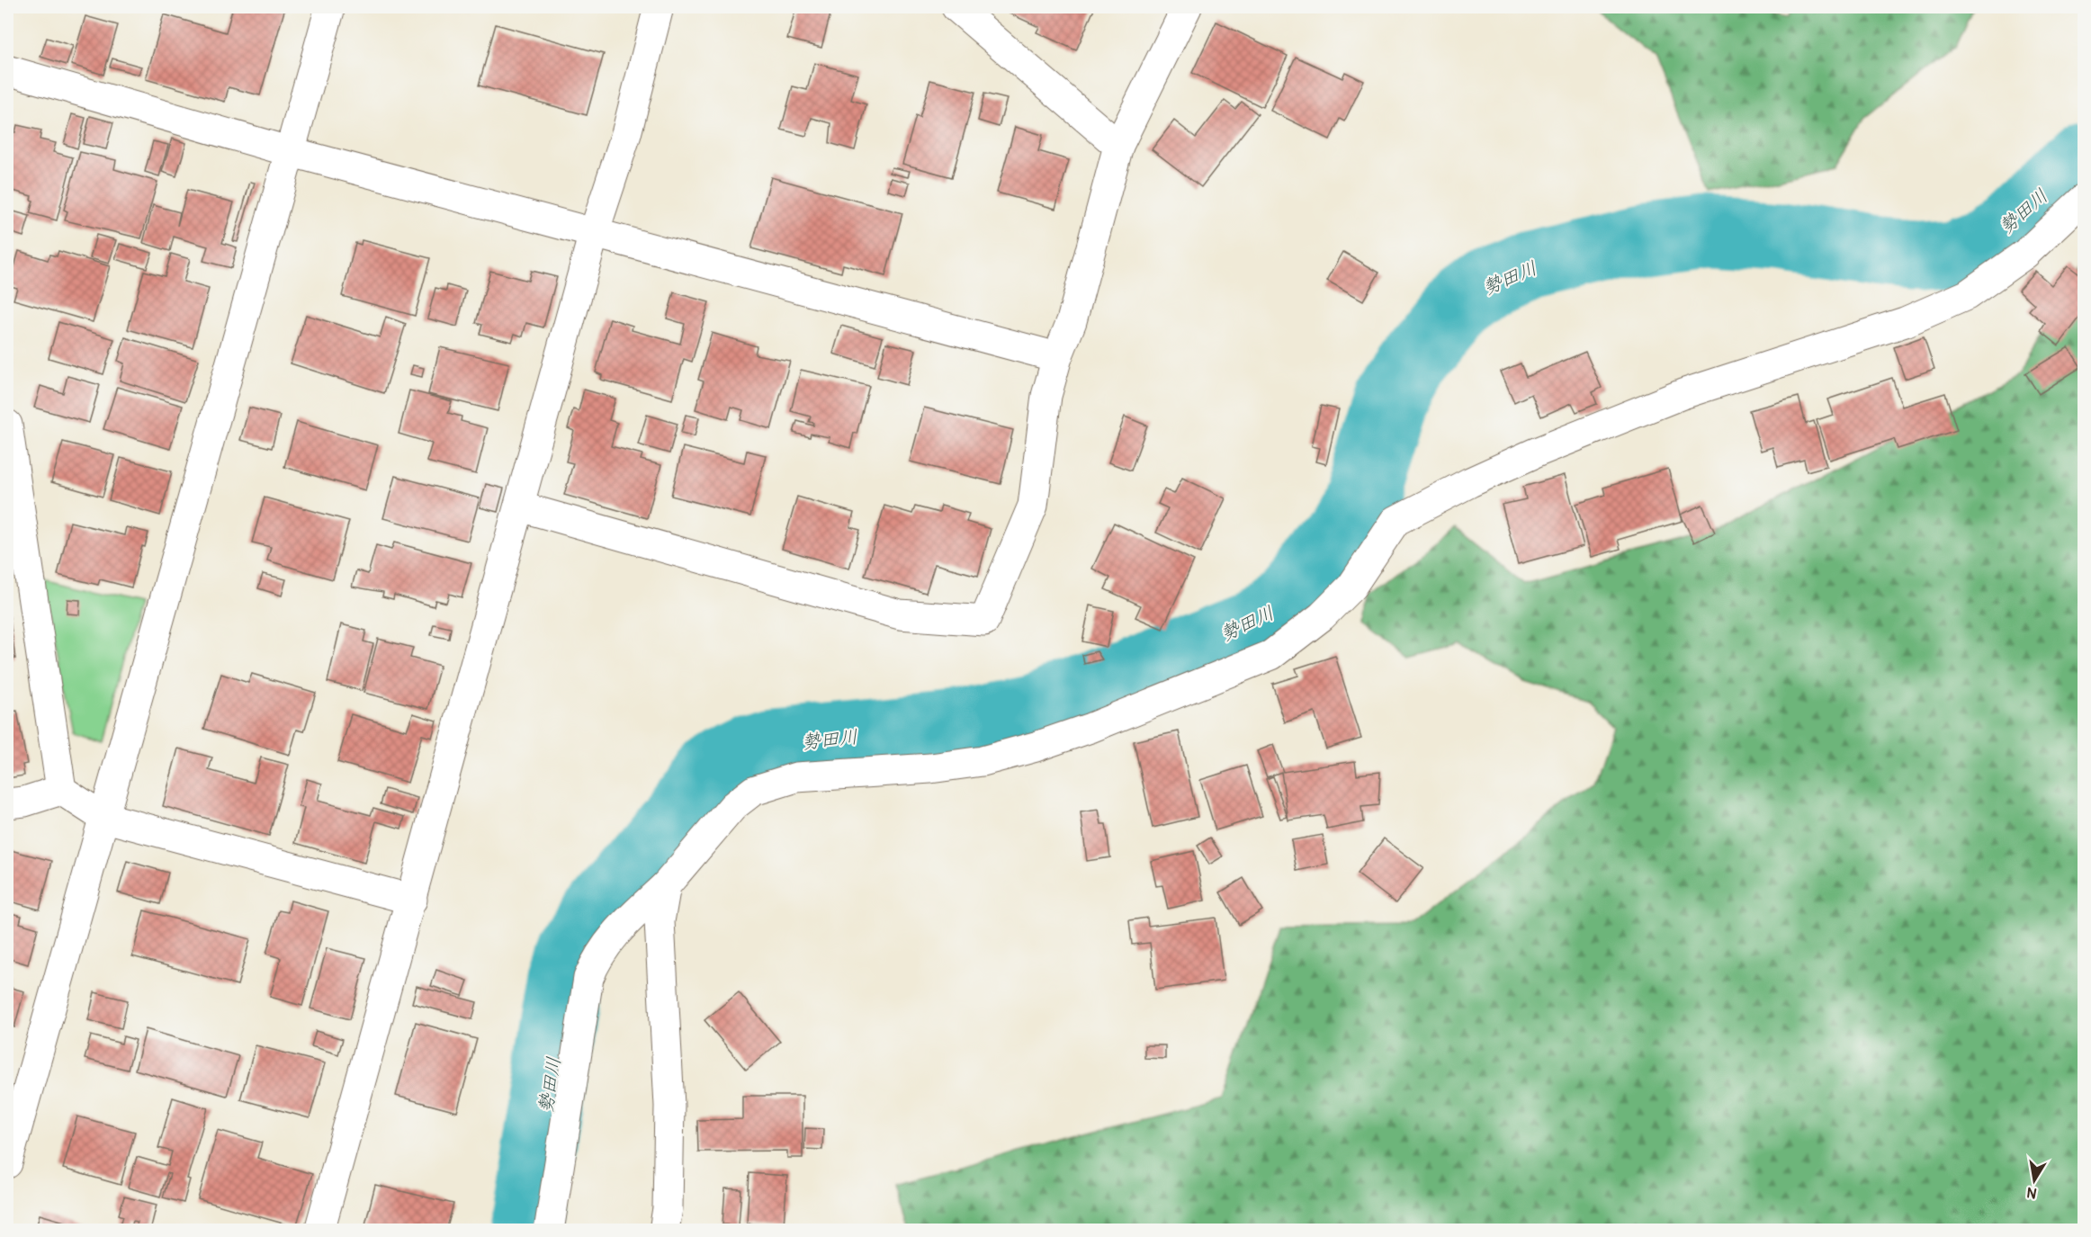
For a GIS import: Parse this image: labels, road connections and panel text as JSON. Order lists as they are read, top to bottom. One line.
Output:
{"water":["勢田川"],"north":"bottom"}
